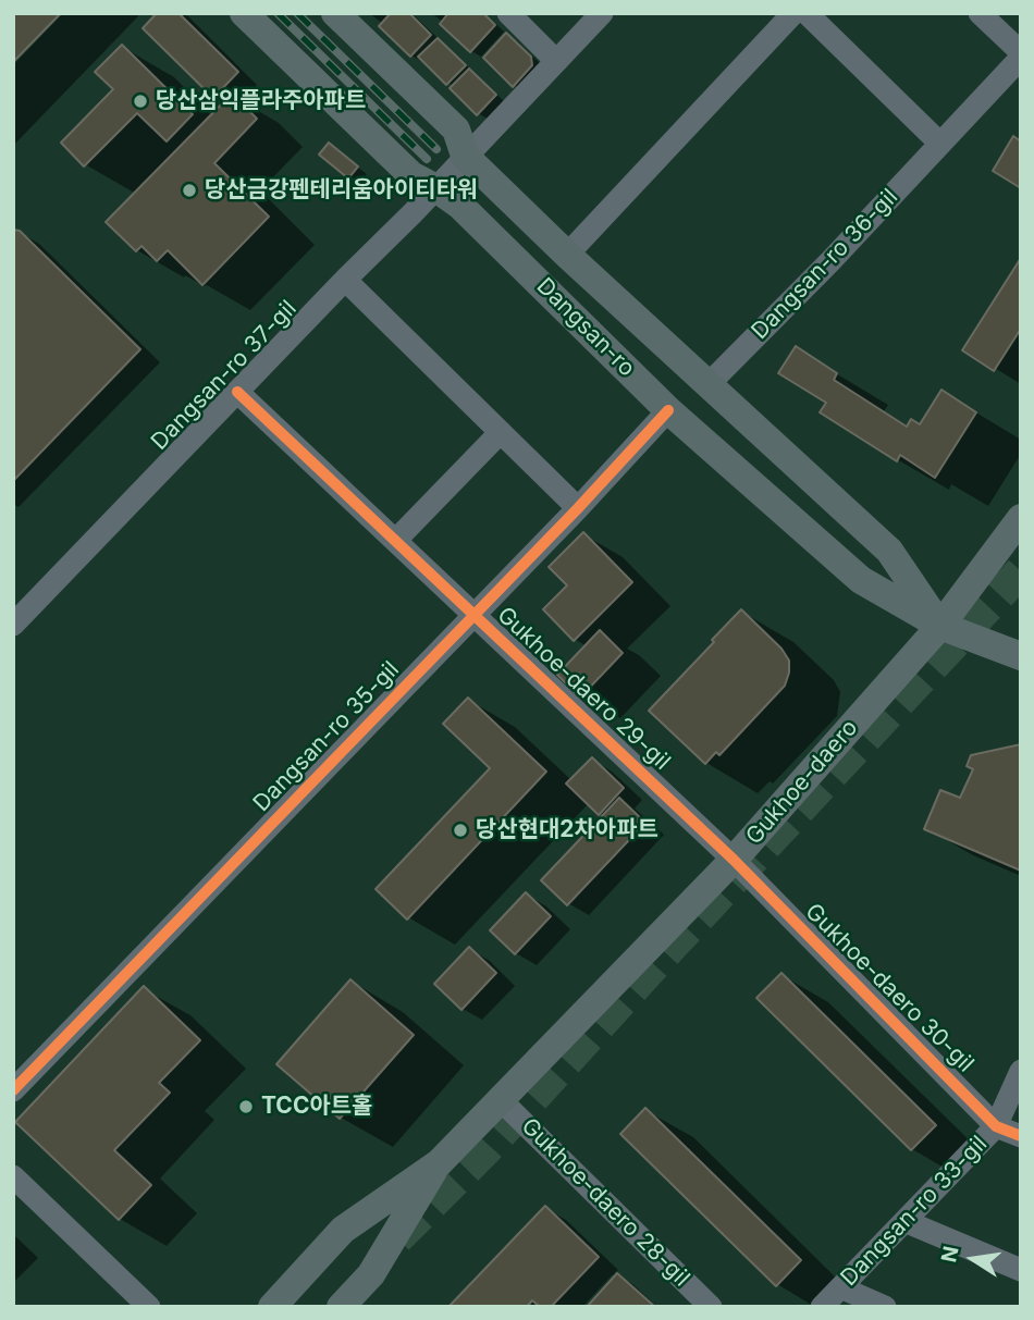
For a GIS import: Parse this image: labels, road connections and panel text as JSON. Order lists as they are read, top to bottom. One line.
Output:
{"streets":{"main road":["Dangsan-ro","Gukhoe-daero"],"street":["Dangsan-ro 36-gil","Dangsan-ro 37-gil","Gukhoe-daero 29-gil","Dangsan-ro 35-gil","Gukhoe-daero 30-gil","Gukhoe-daero 28-gil","Dangsan-ro 33-gil"]},"crossings":[["Dangsan-ro 36-gil","Dangsan-ro"],["Dangsan-ro","Dangsan-ro 37-gil"],["Dangsan-ro","Dangsan-ro 35-gil"],["Dangsan-ro","Gukhoe-daero"],["Dangsan-ro 37-gil","Gukhoe-daero 29-gil"],["Gukhoe-daero 29-gil","Dangsan-ro 35-gil"],["Gukhoe-daero 29-gil","Gukhoe-daero"],["Gukhoe-daero 29-gil","Gukhoe-daero 30-gil"],["Gukhoe-daero","Gukhoe-daero 30-gil"],["Gukhoe-daero","Gukhoe-daero 28-gil"],["Gukhoe-daero 30-gil","Dangsan-ro 33-gil"]],"places":["당산삼익플라주아파트","당산금강펜테리움아이티타워","당산현대2차아파트","TCC아트홀"],"north":"left"}
